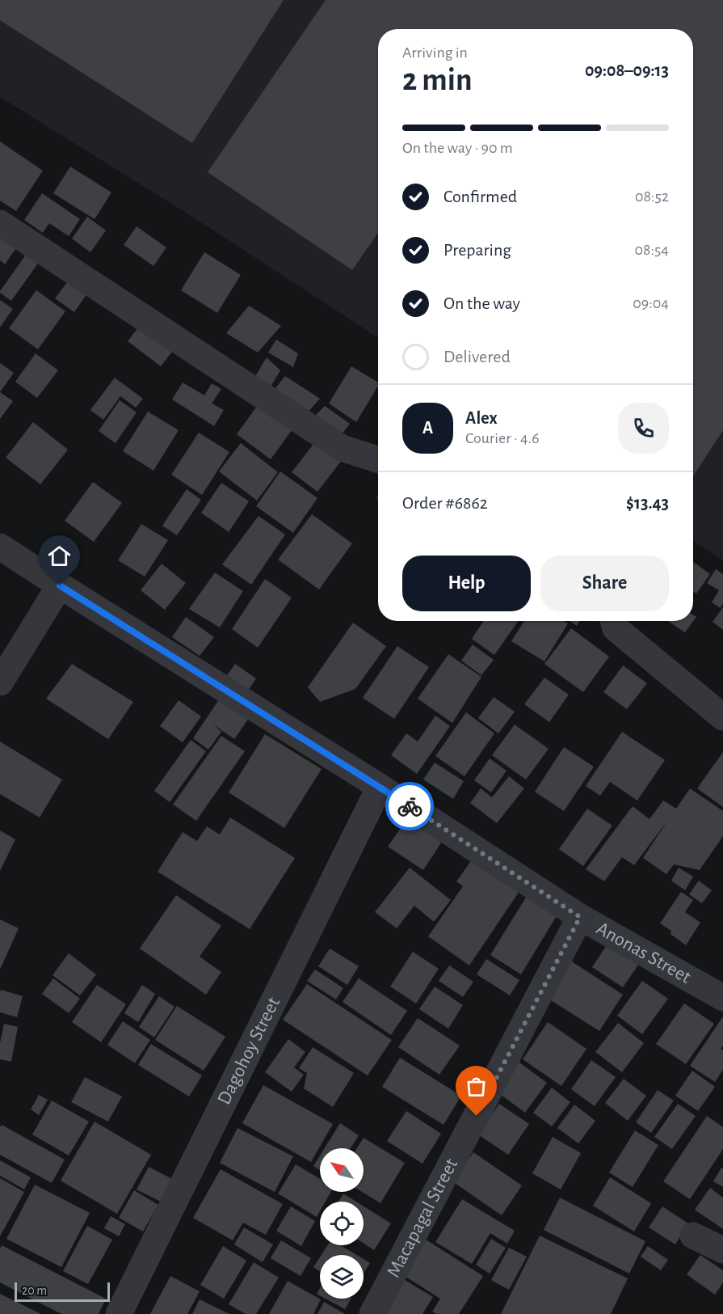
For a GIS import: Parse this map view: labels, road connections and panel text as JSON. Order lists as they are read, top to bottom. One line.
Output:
{"streets":{"street":["Anonas Street","Dagohoy Street","Macapagal Street"]},"crossings":[["Anonas Street","Dagohoy Street"],["Anonas Street","Macapagal Street"]],"scale_bar":"20 m","north":"top left","page":{"heading":["2 min","Arriving in","09:08–09:13"],"panel":["Alex","Courier · 4.6","Order #6862","$13.43"],"bar":"On the way · 90 m","list":[["Confirmed","08:52"],["Preparing","08:54"],["On the way","09:04"],"Delivered"],"round":"A","buttons":["Help","Share"],"scale":"20 m"}}
